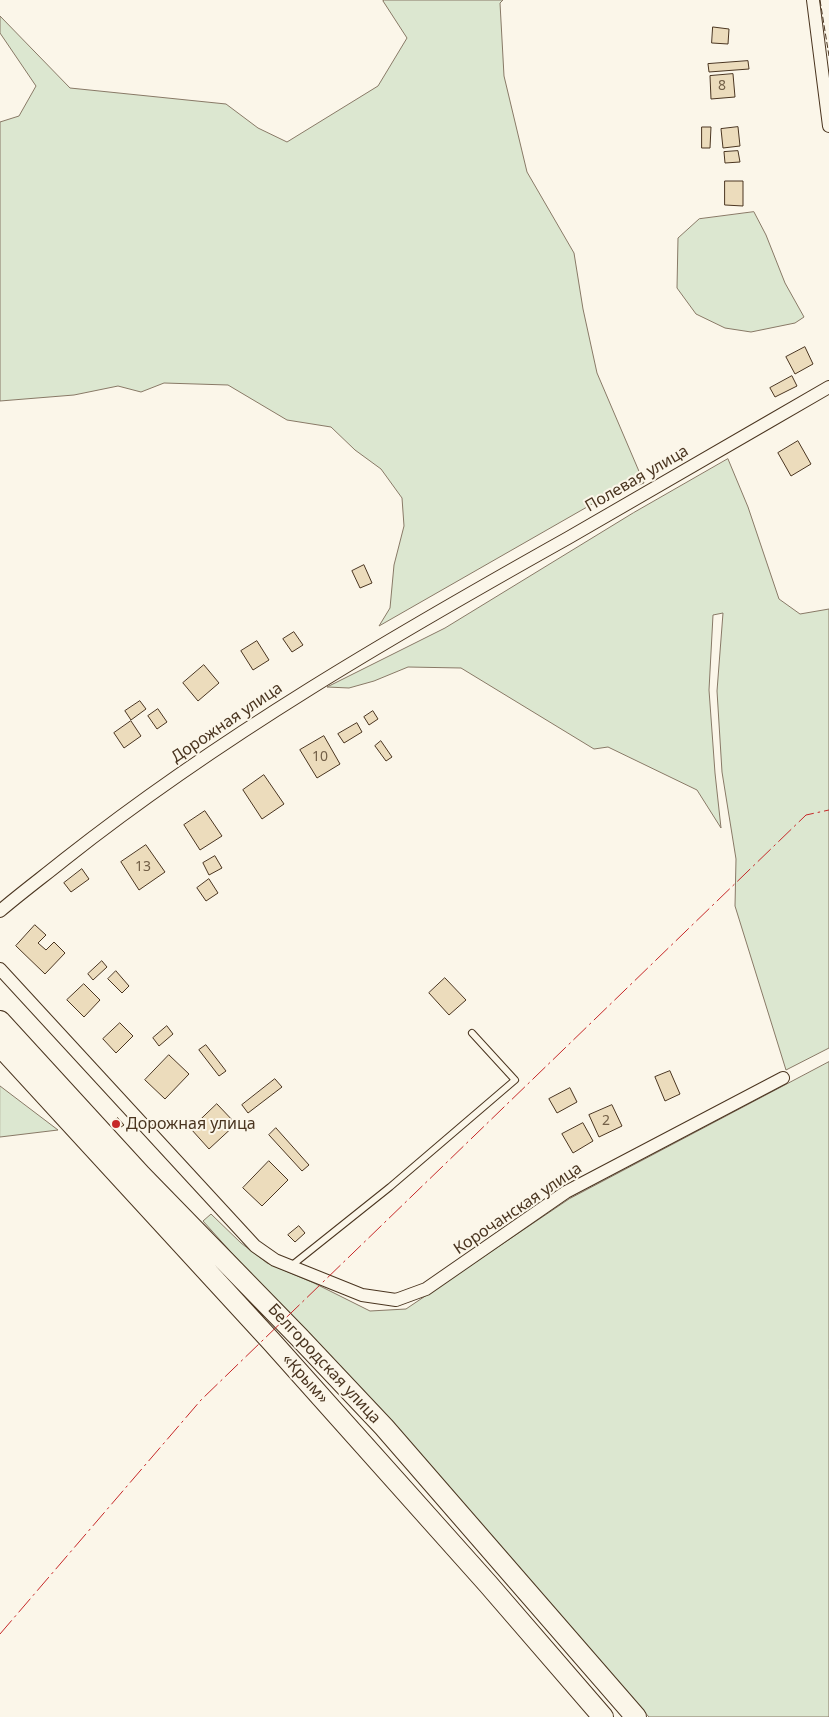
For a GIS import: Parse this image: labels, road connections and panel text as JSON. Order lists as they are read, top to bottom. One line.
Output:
{"streets":{"main road":["Белгородская улица","«Крым»"],"street":["Полевая улица","Дорожная улица","Корочанская улица"]},"crossings":[["Полевая улица","Дорожная улица"]],"places":["Дорожная улица"],"house_numbers":["8","10","13","2"]}
